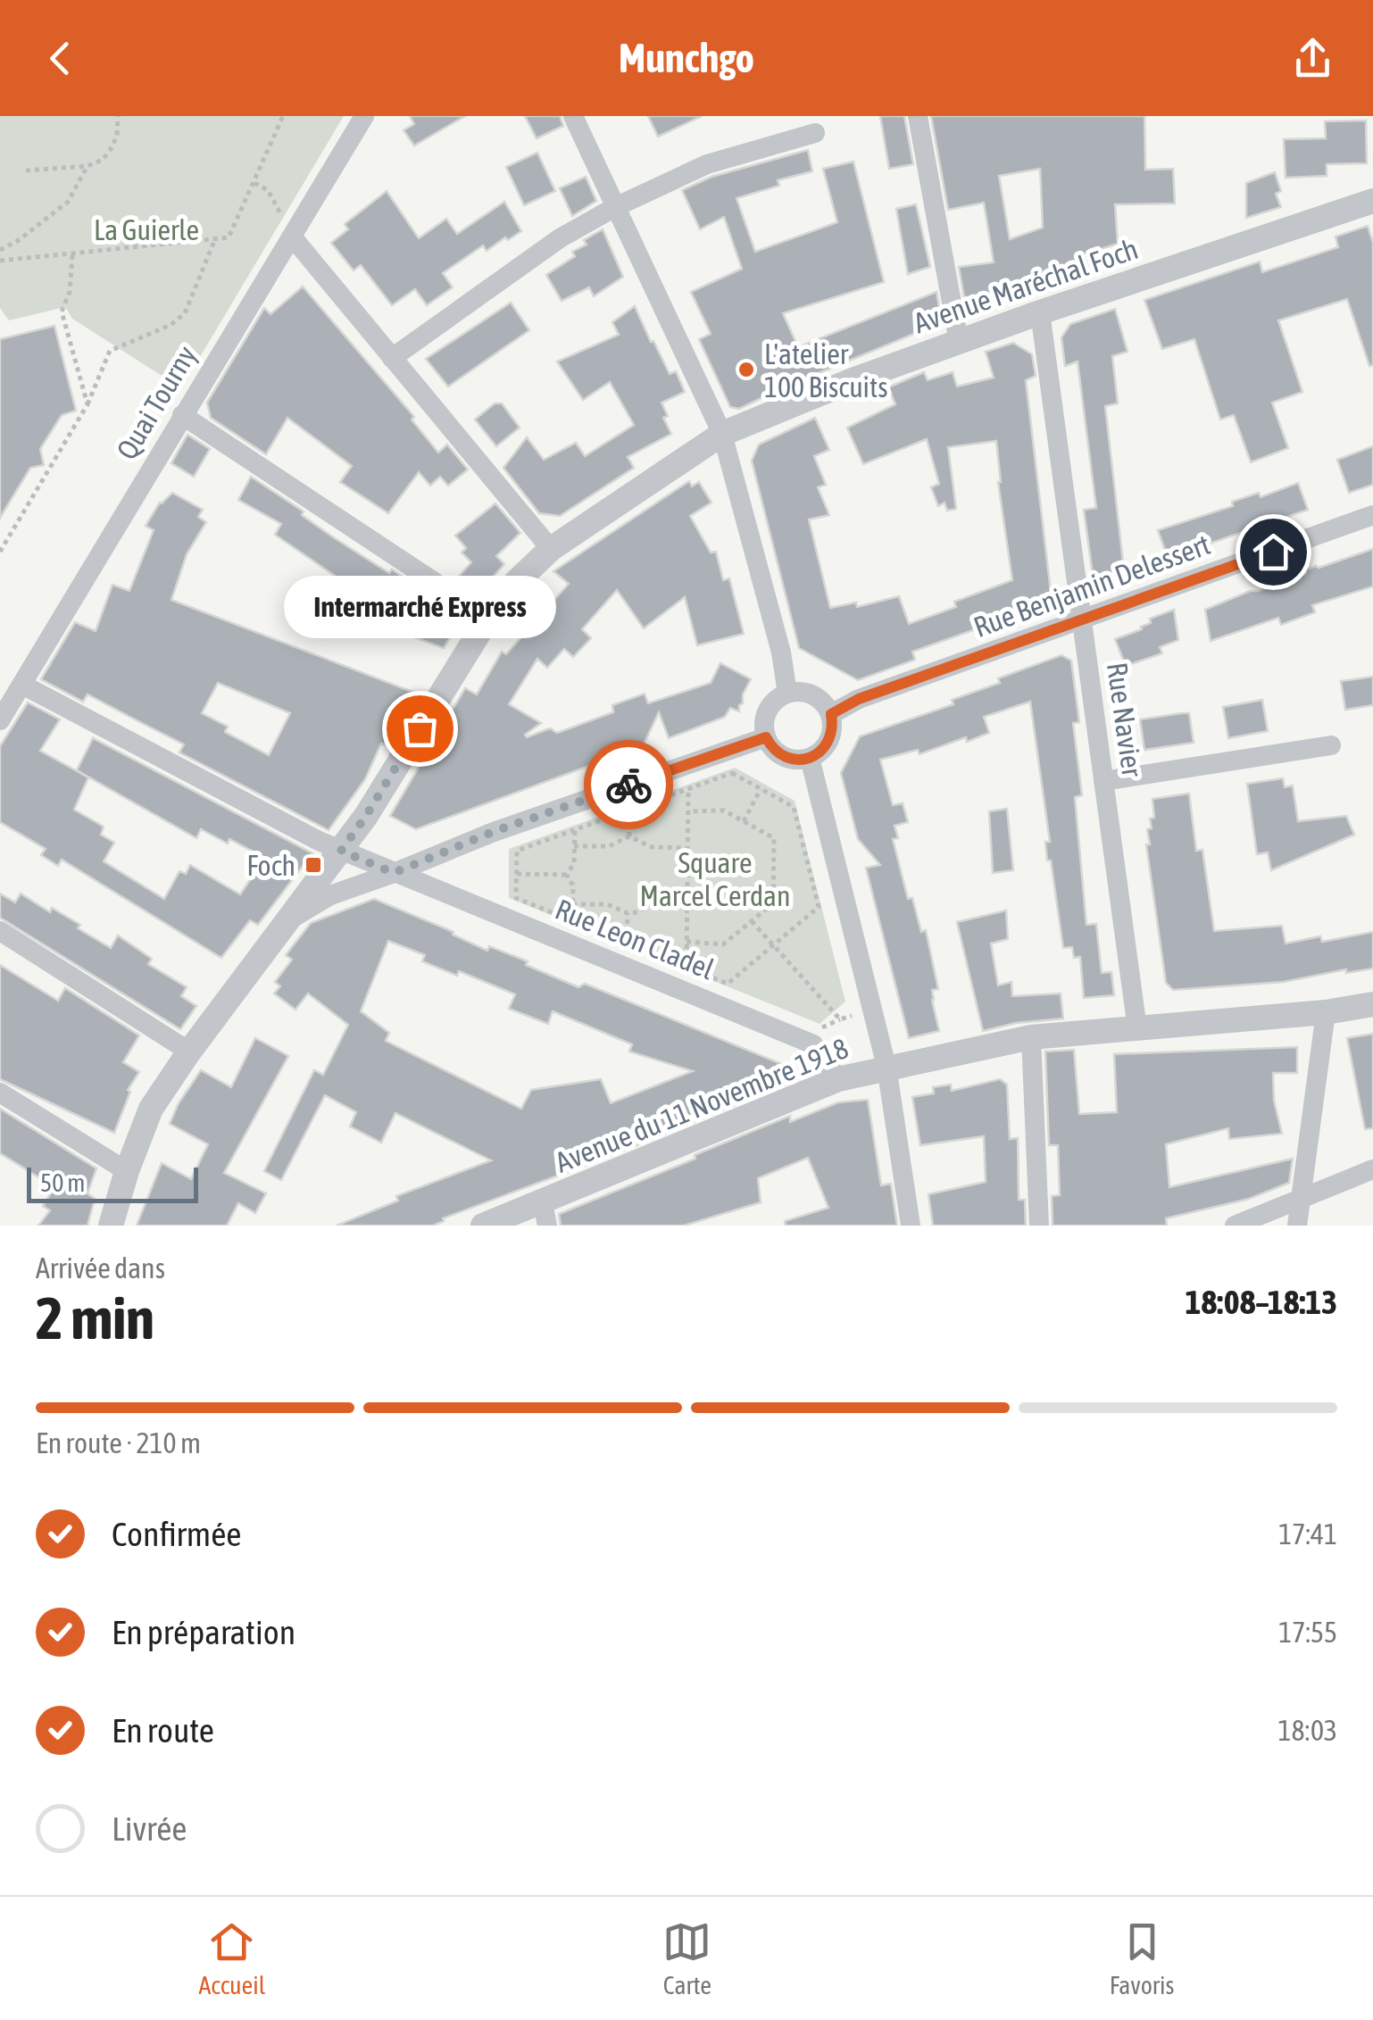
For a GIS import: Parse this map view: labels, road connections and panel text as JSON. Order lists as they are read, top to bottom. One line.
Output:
{"streets":{"street":["Avenue Maréchal Foch","Quai Tourny","Rue Benjamin Delessert","Rue Navier","Rue Leon Cladel","Avenue du 11 Novembre 1918"]},"crossings":[["Avenue Maréchal Foch","Rue Navier"],["Avenue Maréchal Foch","Rue Leon Cladel"],["Quai Tourny","Rue Leon Cladel"],["Rue Benjamin Delessert","Rue Navier"],["Rue Navier","Avenue du 11 Novembre 1918"],["Rue Leon Cladel","Avenue du 11 Novembre 1918"]],"parks":["La Guierle","Square Marcel Cerdan"],"places":{"other":["L'atelier 100 Biscuits","Intermarché Express"],"transit":["Foch"]},"scale_bar":"50 m","page":{"header":"Munchgo","bubble":"Intermarché Express","scale":"50 m","heading":["2 min","Arrivée dans","18:08–18:13"],"bar":"En route · 210 m","list":[["Confirmée","17:41"],["En préparation","17:55"],["En route","18:03"],"Livrée"],"tabs":["Accueil","Carte","Favoris"]}}
